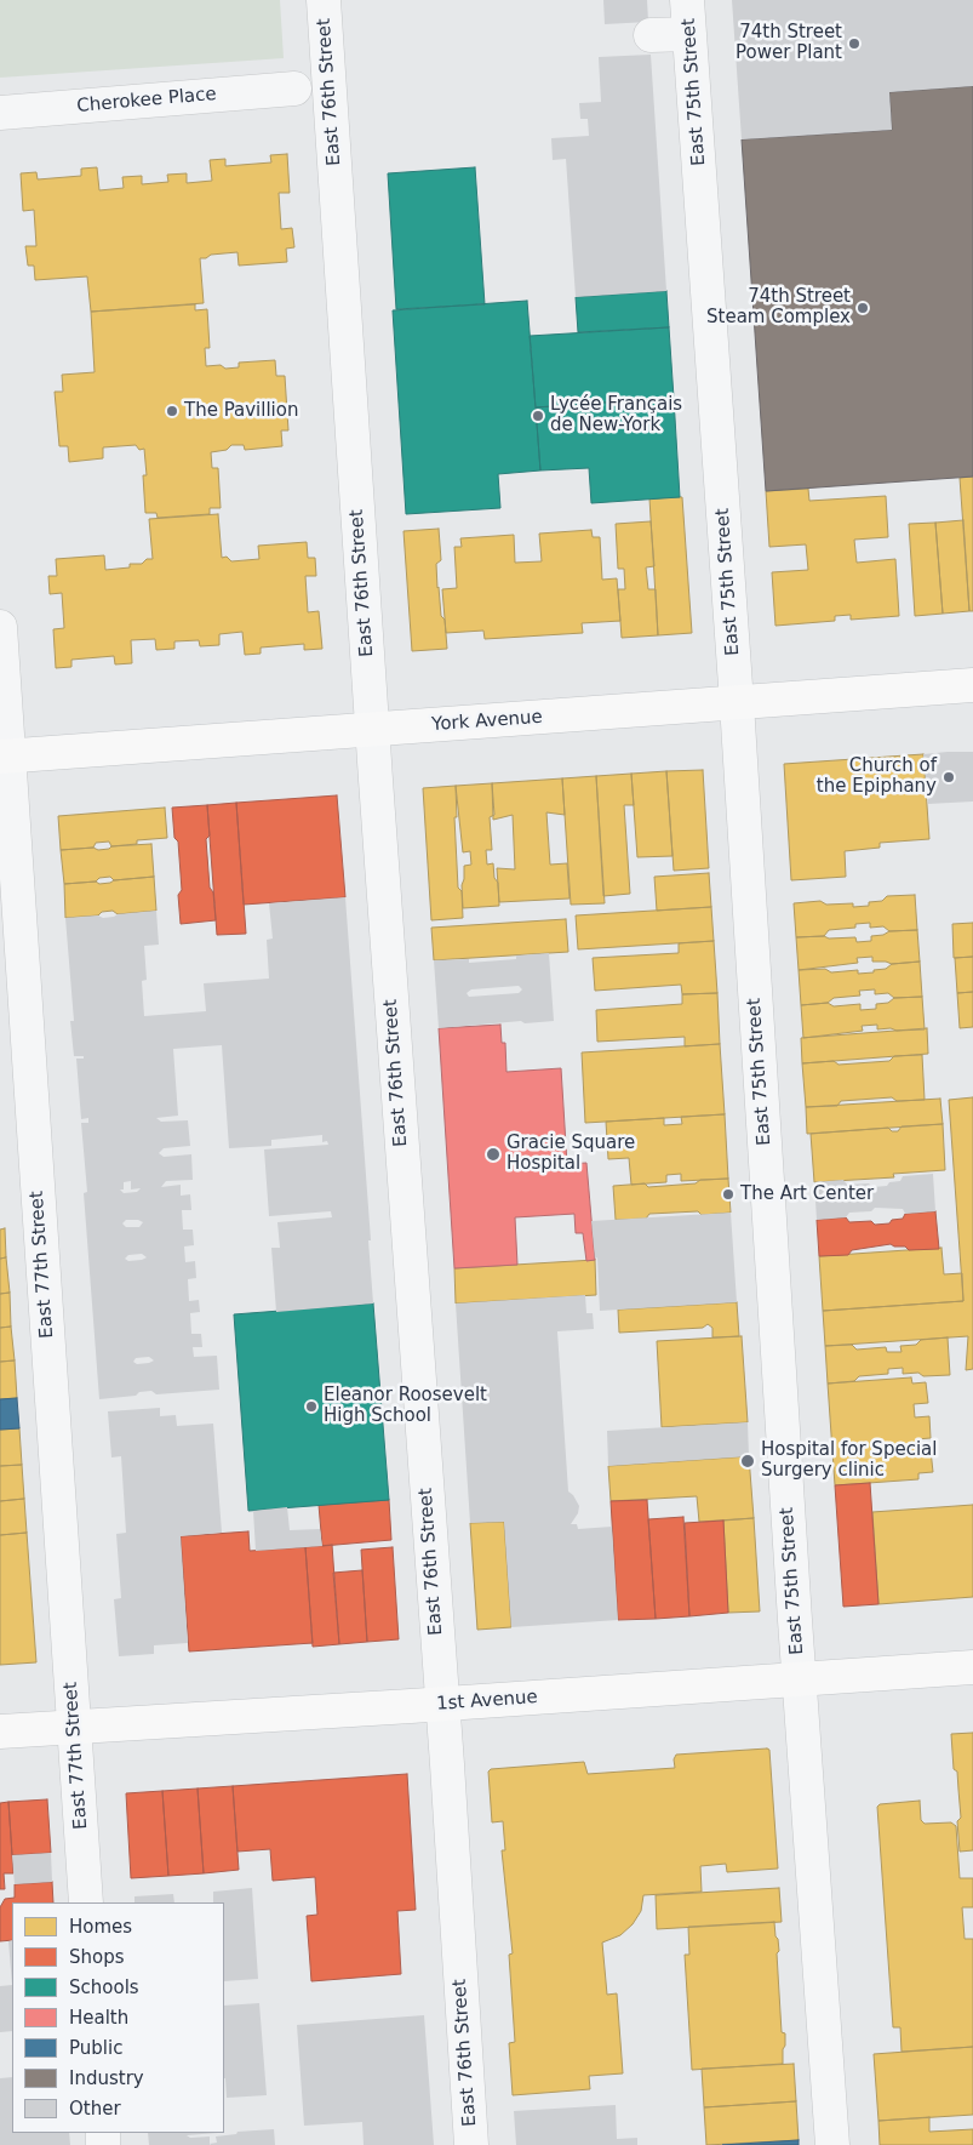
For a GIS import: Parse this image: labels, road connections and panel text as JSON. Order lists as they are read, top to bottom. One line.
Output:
{"streets":{"main road":["York Avenue","1st Avenue"],"street":["East 76th Street","East 75th Street","Cherokee Place","East 77th Street"]},"crossings":[["East 76th Street","York Avenue"],["East 76th Street","1st Avenue"],["East 75th Street","York Avenue"],["East 75th Street","1st Avenue"],["York Avenue","East 77th Street"],["East 77th Street","1st Avenue"]],"places":["74th Street Power Plant","74th Street Steam Complex","The Pavillion","Lycée Français de New-York","Church of the Epiphany","Gracie Square Hospital","The Art Center","Eleanor Roosevelt High School","Hospital for Special Surgery clinic"],"legend":["Homes","Shops","Schools","Health","Public","Industry","Other"]}
